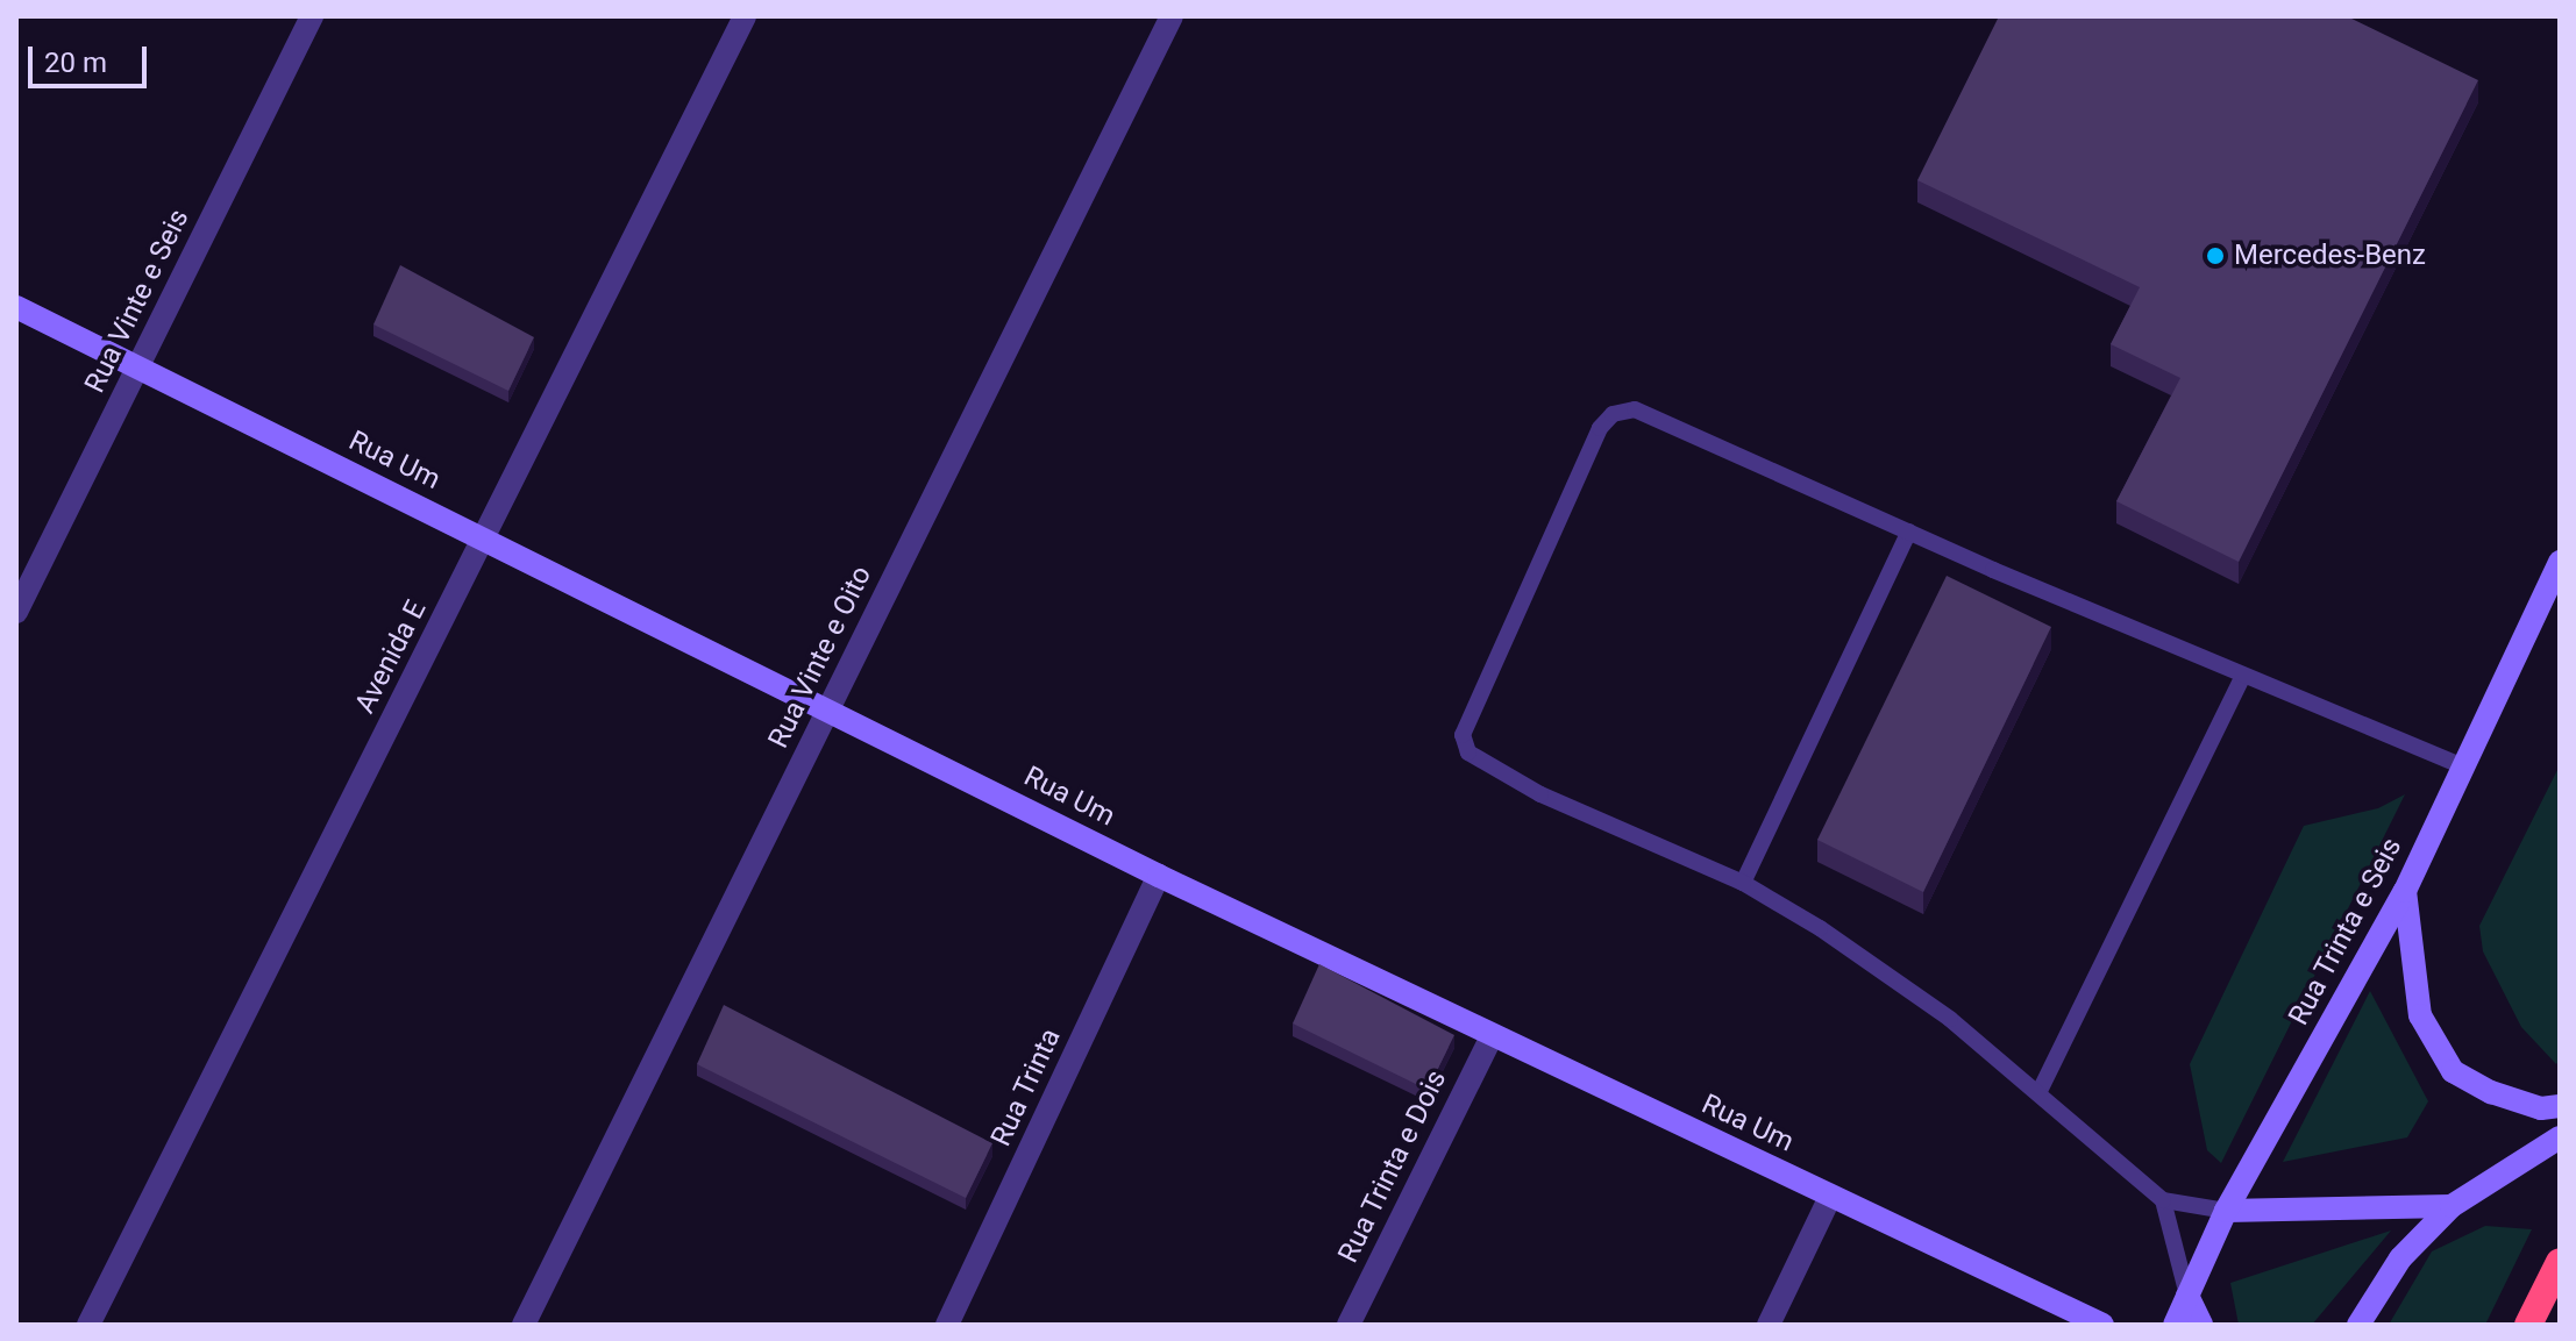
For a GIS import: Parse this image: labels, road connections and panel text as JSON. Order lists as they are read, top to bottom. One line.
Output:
{"streets":{"street":["Rua Vinte e Seis","Rua Um","Avenida E","Rua Vinte e Oito","Rua Trinta e Seis","Rua Trinta","Rua Trinta e Dois"]},"crossings":[["Rua Vinte e Seis","Rua Um"],["Rua Um","Avenida E"],["Rua Um","Rua Vinte e Oito"],["Rua Um","Rua Trinta"],["Rua Um","Rua Trinta e Dois"]],"places":["Mercedes-Benz"],"scale_bar":"20 m"}
